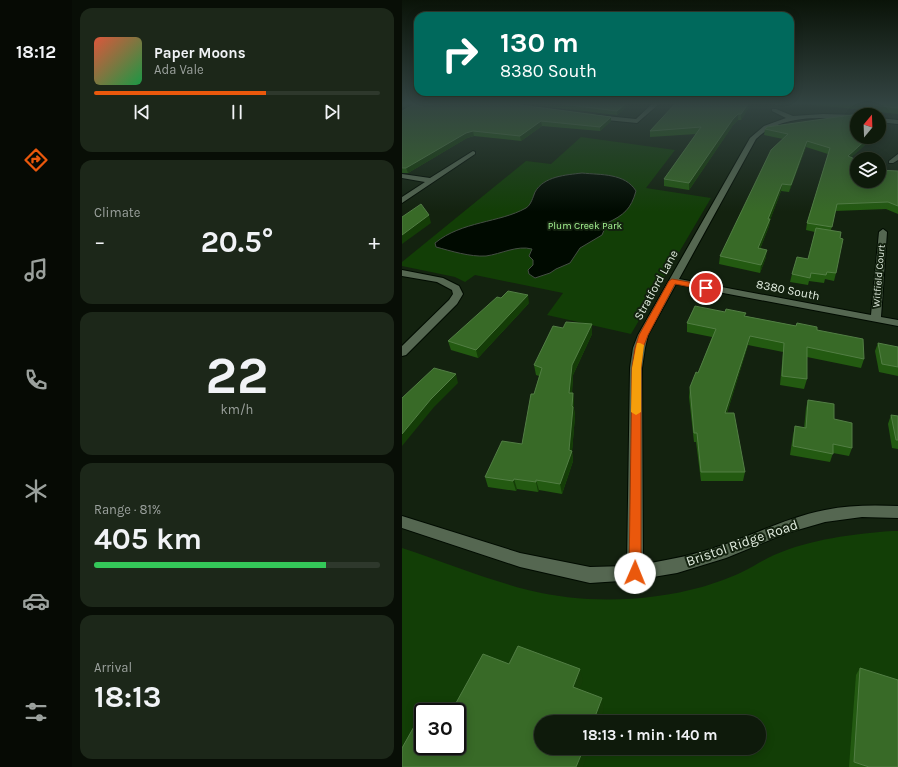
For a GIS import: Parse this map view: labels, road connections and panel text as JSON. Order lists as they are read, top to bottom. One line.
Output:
{"streets":{"street":["Witfield Court","Stratford Lane","8380 South","Bristol Ridge Road"]},"crossings":[["Witfield Court","8380 South"],["Stratford Lane","8380 South"],["Stratford Lane","Bristol Ridge Road"]],"parks":["Plum Creek Park"],"north":"top","page":{"tabs":"18:12","turn":["130 m","8380 South"],"song":["Paper Moons","Ada Vale"],"tile":["Climate",["22","km/h"],["Range · 81%","405 km"],["Arrival","18:13"]],"heat":["−","20.5°","+"],"limit":"30","trip":"18:13 · 1 min · 140 m"}}
